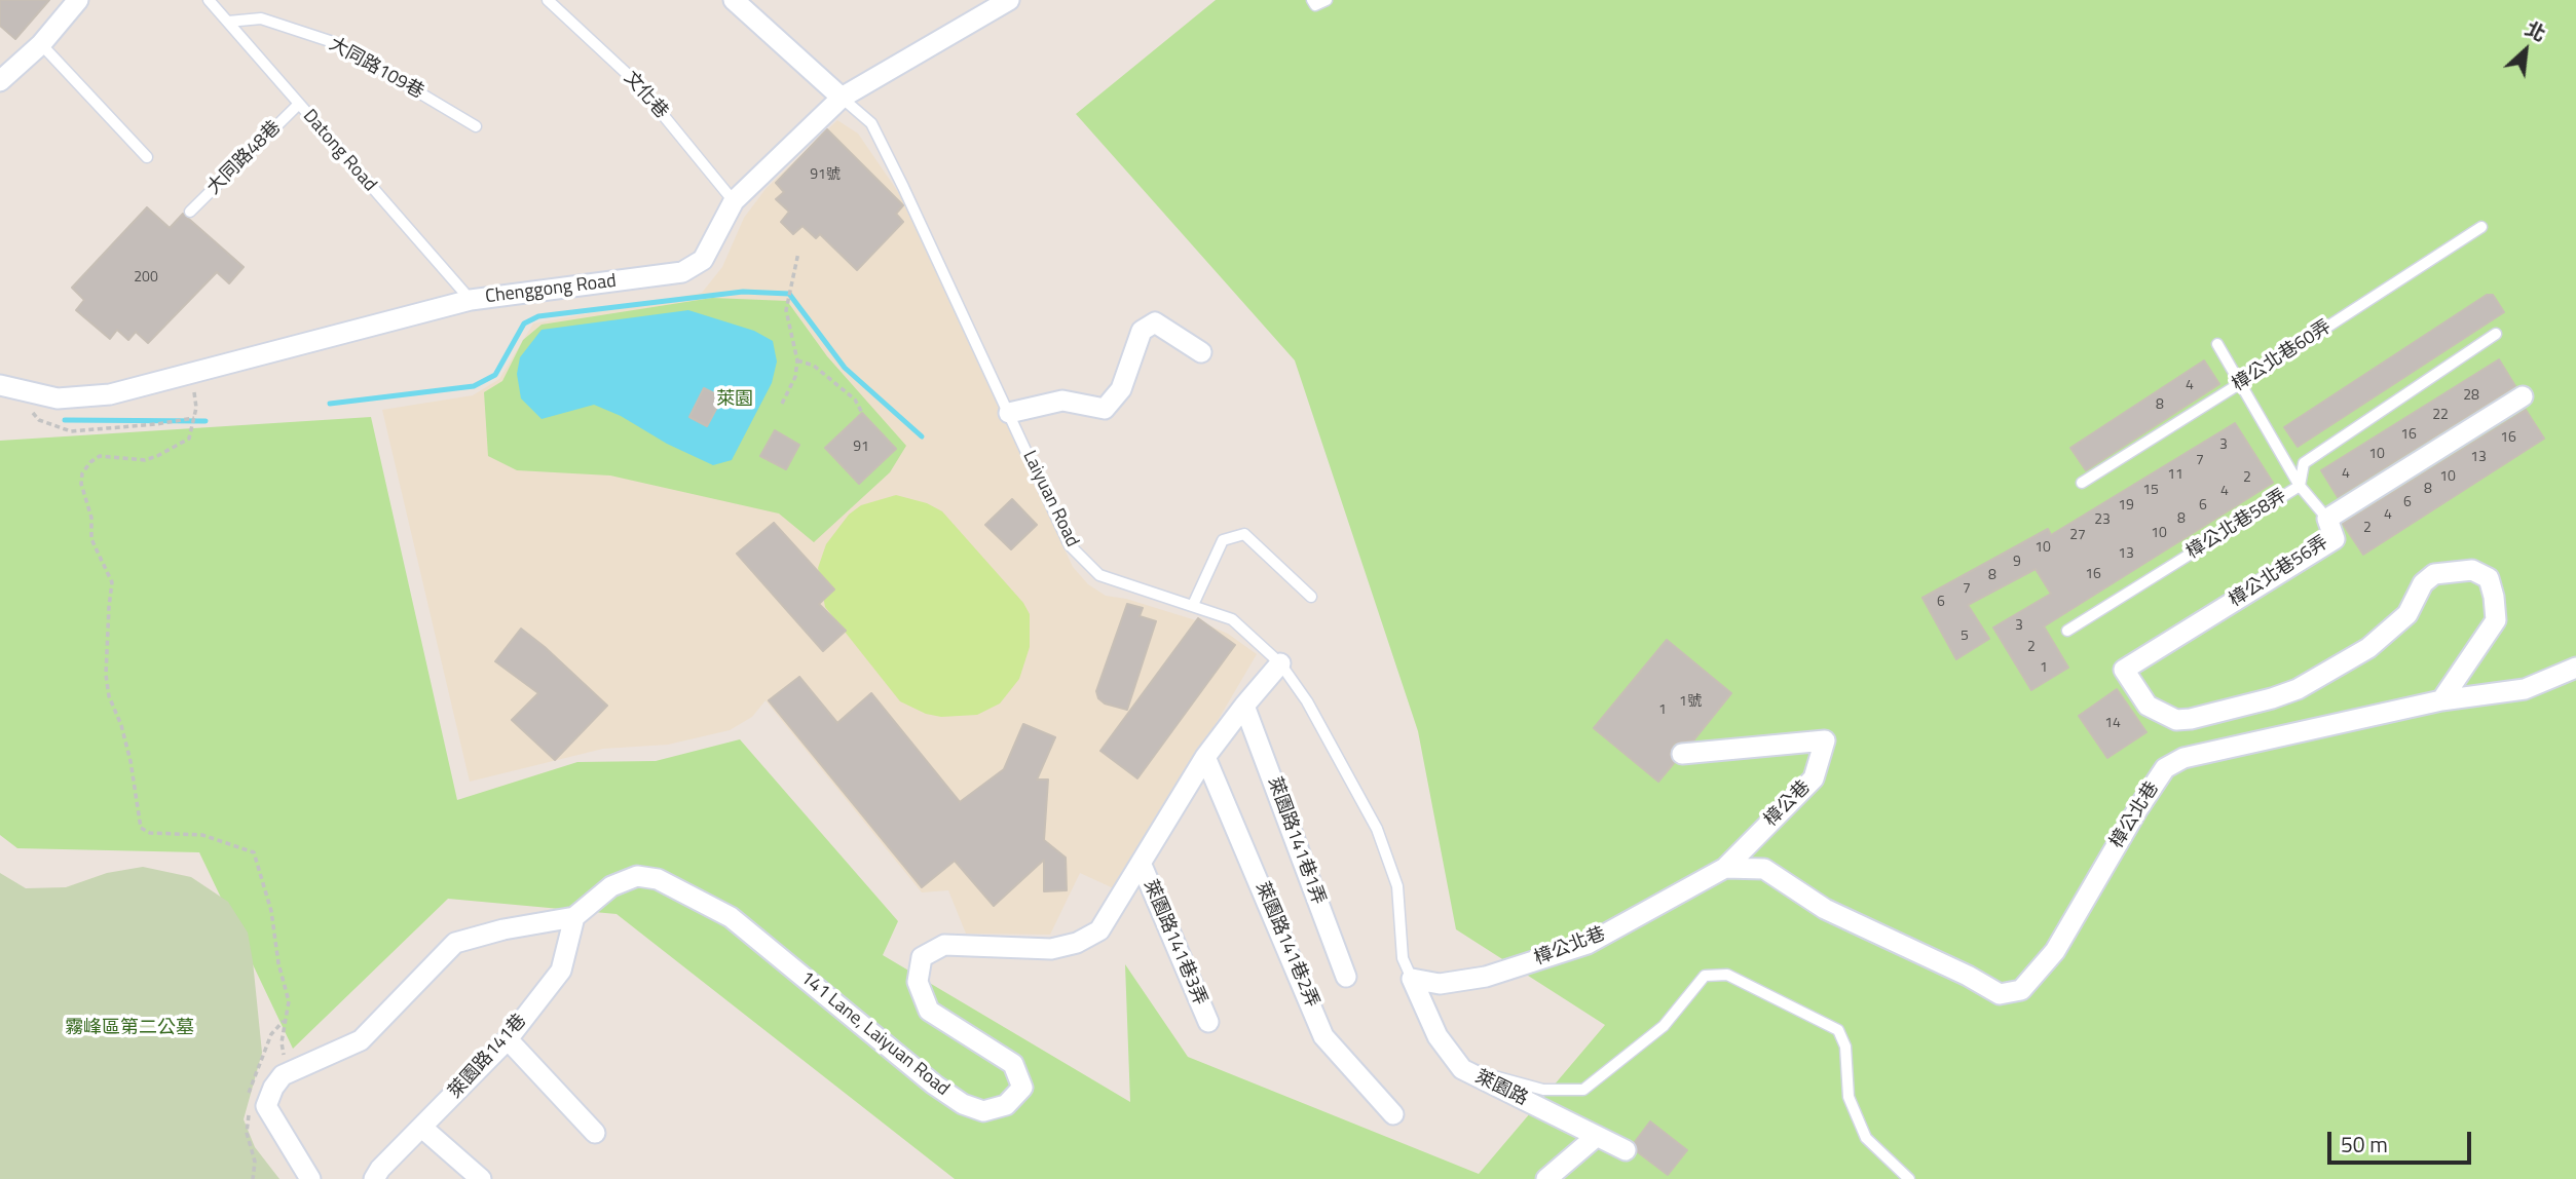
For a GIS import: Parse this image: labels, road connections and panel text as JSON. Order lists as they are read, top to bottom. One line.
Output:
{"streets":{"street":["Chenggong Road","Laiyuan Road","樟公北巷56弄","樟公巷","樟公北巷","萊園路141巷1弄","萊園路141巷3弄","萊園路141巷2弄","141 Lane, Laiyuan Road","萊園路141巷","萊園路"],"lane":["大同路109巷","文化巷","Datong Road","大同路48巷","樟公北巷60弄","樟公北巷58弄"]},"crossings":[["大同路109巷","Datong Road"],["文化巷","Chenggong Road"],["Datong Road","大同路48巷"],["Datong Road","Chenggong Road"],["Chenggong Road","Laiyuan Road"],["Laiyuan Road","樟公北巷"],["Laiyuan Road","141 Lane, Laiyuan Road"],["Laiyuan Road","萊園路"],["樟公北巷56弄","樟公北巷"],["樟公巷","樟公北巷"],["樟公北巷","萊園路"],["萊園路141巷1弄","141 Lane, Laiyuan Road"],["萊園路141巷3弄","141 Lane, Laiyuan Road"],["萊園路141巷2弄","141 Lane, Laiyuan Road"],["141 Lane, Laiyuan Road","萊園路141巷"]],"parks":["萊園","霧峰區第二公墓"],"house_numbers":["91號","200","4","28","8","22","16","16","3","91","10","13","7","4","11","10","2","8","15","4","6","19","6","4","8","23","2","10","27","10","13","9","16","8","7","6","3","5","2","1","1號","1","14"],"scale_bar":"50 m","north":"top right"}
